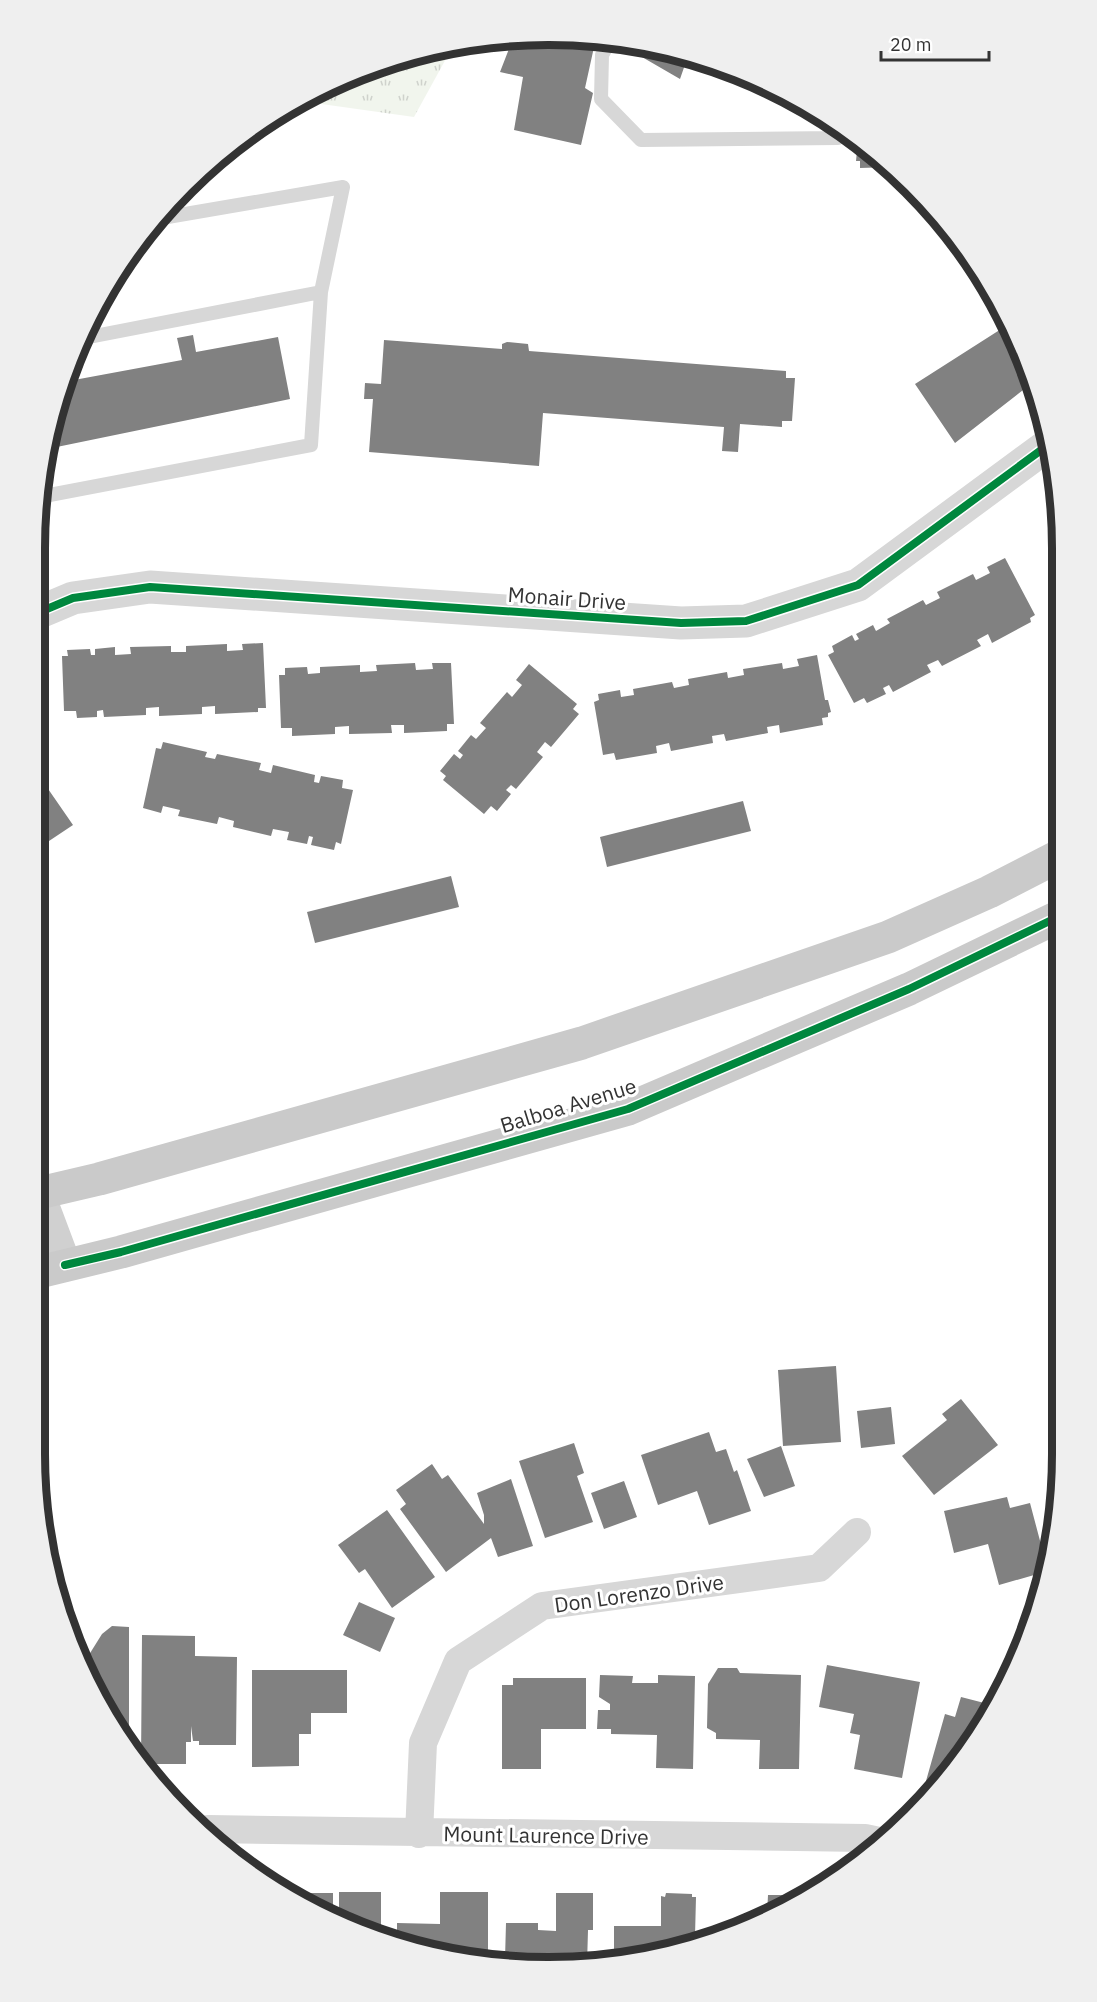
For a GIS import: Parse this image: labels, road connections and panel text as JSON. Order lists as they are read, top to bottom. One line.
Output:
{"streets":{"main road":["Balboa Avenue"],"street":["Monair Drive","Don Lorenzo Drive","Mount Laurence Drive"]},"crossings":[["Don Lorenzo Drive","Mount Laurence Drive"]],"scale_bar":"20 m"}
